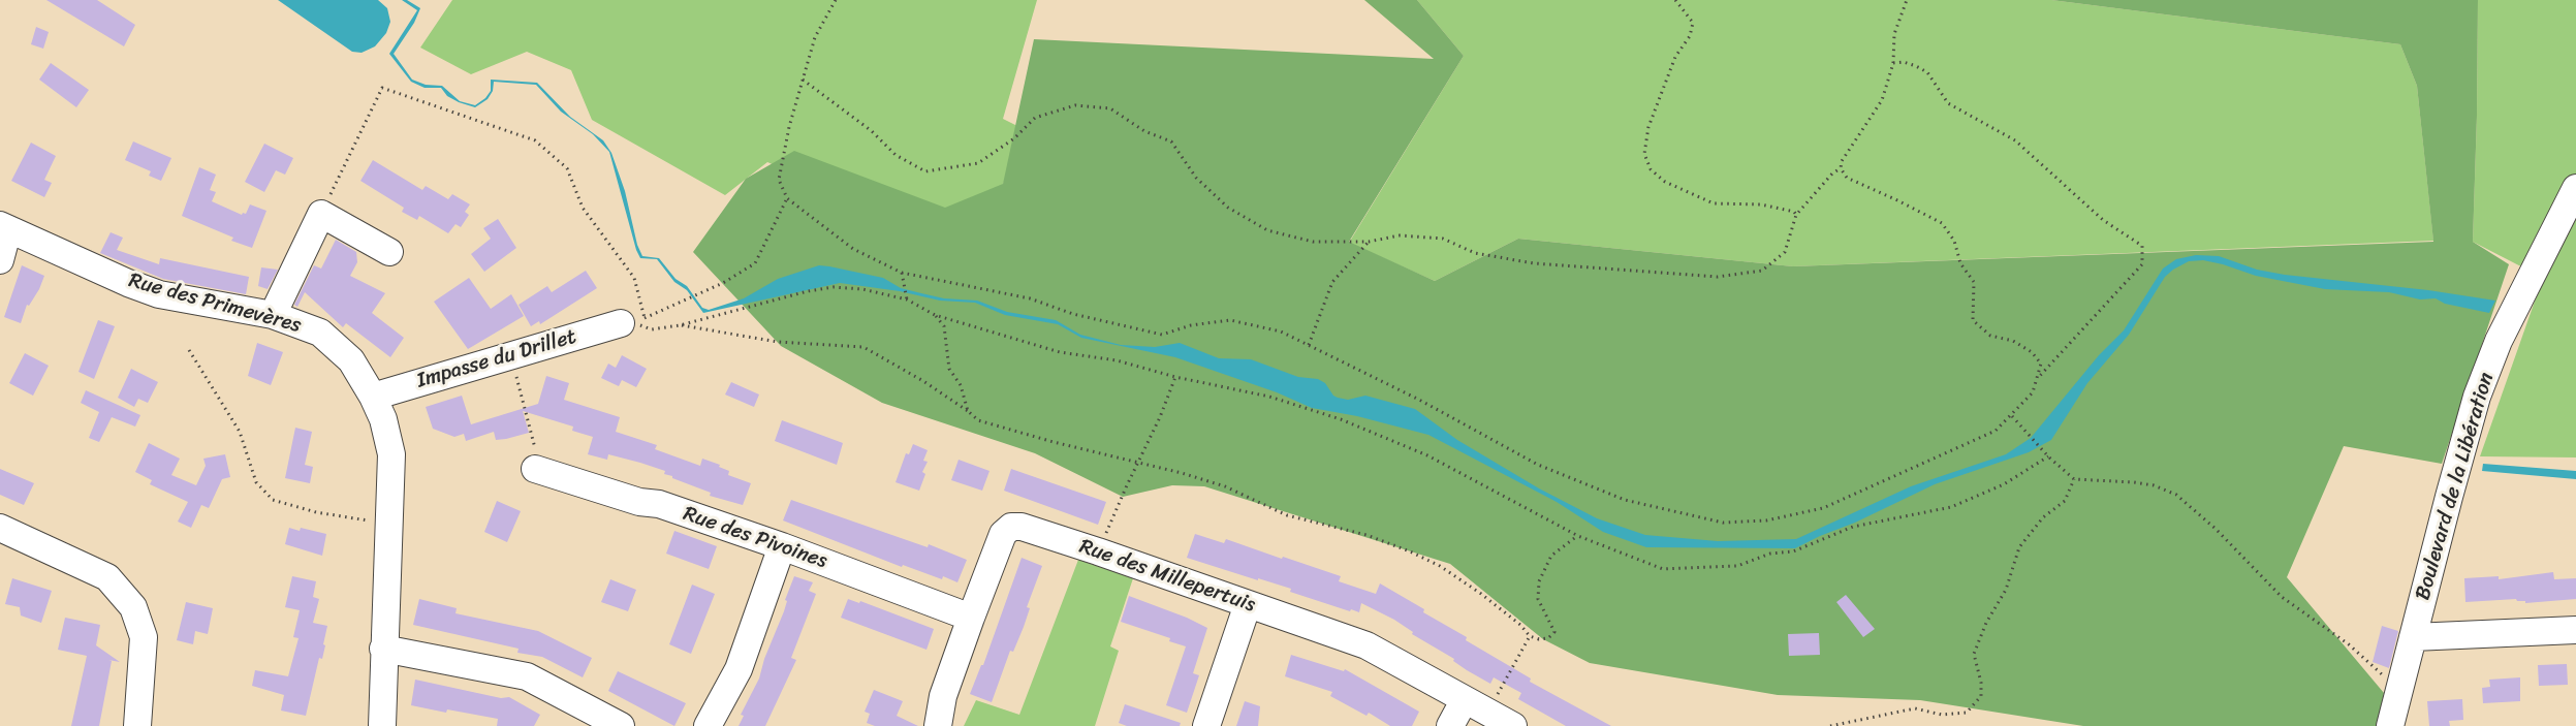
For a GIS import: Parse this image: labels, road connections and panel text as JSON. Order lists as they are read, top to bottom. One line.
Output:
{"streets":{"street":["Rue des Primevères","Impasse du Drillet","Boulevard de la Libération","Rue des Pivoines","Rue des Millepertuis"]},"crossings":[["Rue des Primevères","Impasse du Drillet"],["Rue des Pivoines","Rue des Millepertuis"]]}
